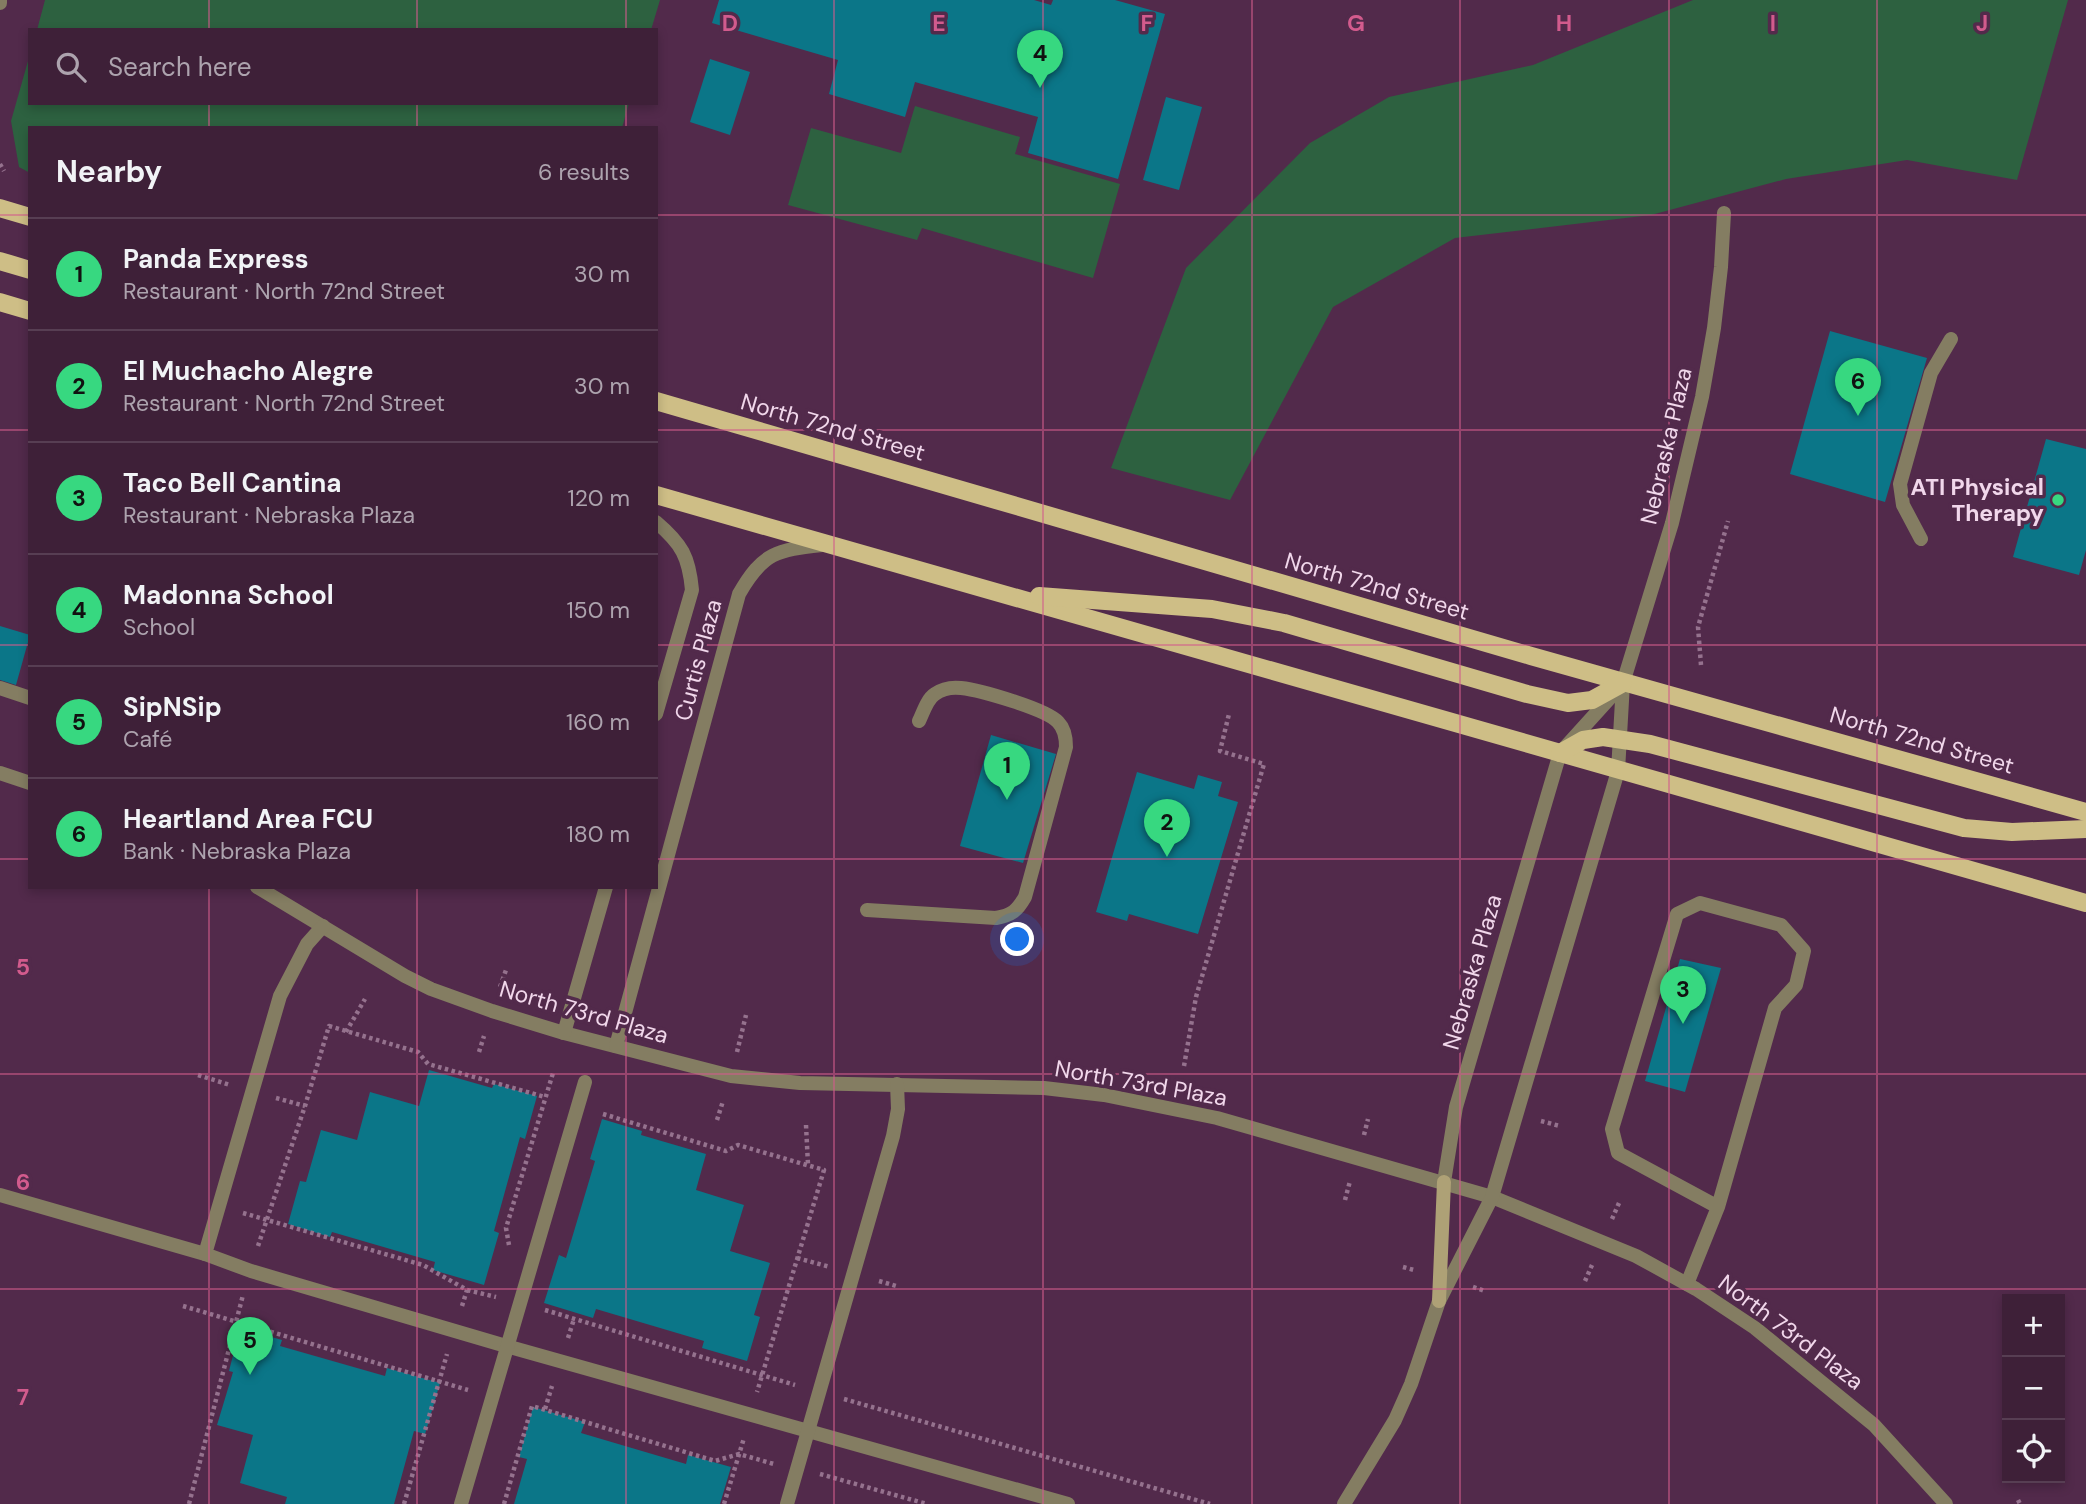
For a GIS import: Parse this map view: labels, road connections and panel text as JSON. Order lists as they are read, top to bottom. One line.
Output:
{"streets":{"main road":["North 72nd Street"],"street":["Nebraska Plaza","Curtis Plaza","North 73rd Plaza"]},"crossings":[["North 72nd Street","Nebraska Plaza"],["Nebraska Plaza","North 73rd Plaza"],["Curtis Plaza","North 73rd Plaza"]],"places":["ATI Physical Therapy"],"page":{"search":"Search here","pins":["4","6","1","2","3","5"],"heading":["Nearby","6 results"],"list":[{"mark":"1","name":"Panda Express","note":"Restaurant · North 72nd Street","value":"30 m"},{"mark":"2","name":"El Muchacho Alegre","note":"Restaurant · North 72nd Street","value":"30 m"},{"mark":"3","name":"Taco Bell Cantina","note":"Restaurant · Nebraska Plaza","value":"120 m"},{"mark":"4","name":"Madonna School","note":"School","value":"150 m"},{"mark":"5","name":"SipNSip","note":"Café","value":"160 m"},{"mark":"6","name":"Heartland Area FCU","note":"Bank · Nebraska Plaza","value":"180 m"}],"map_buttons":["+","−"]},"grid":{"columns":["D","E","F","G","H","I","J"],"rows":["5","6","7"]}}
